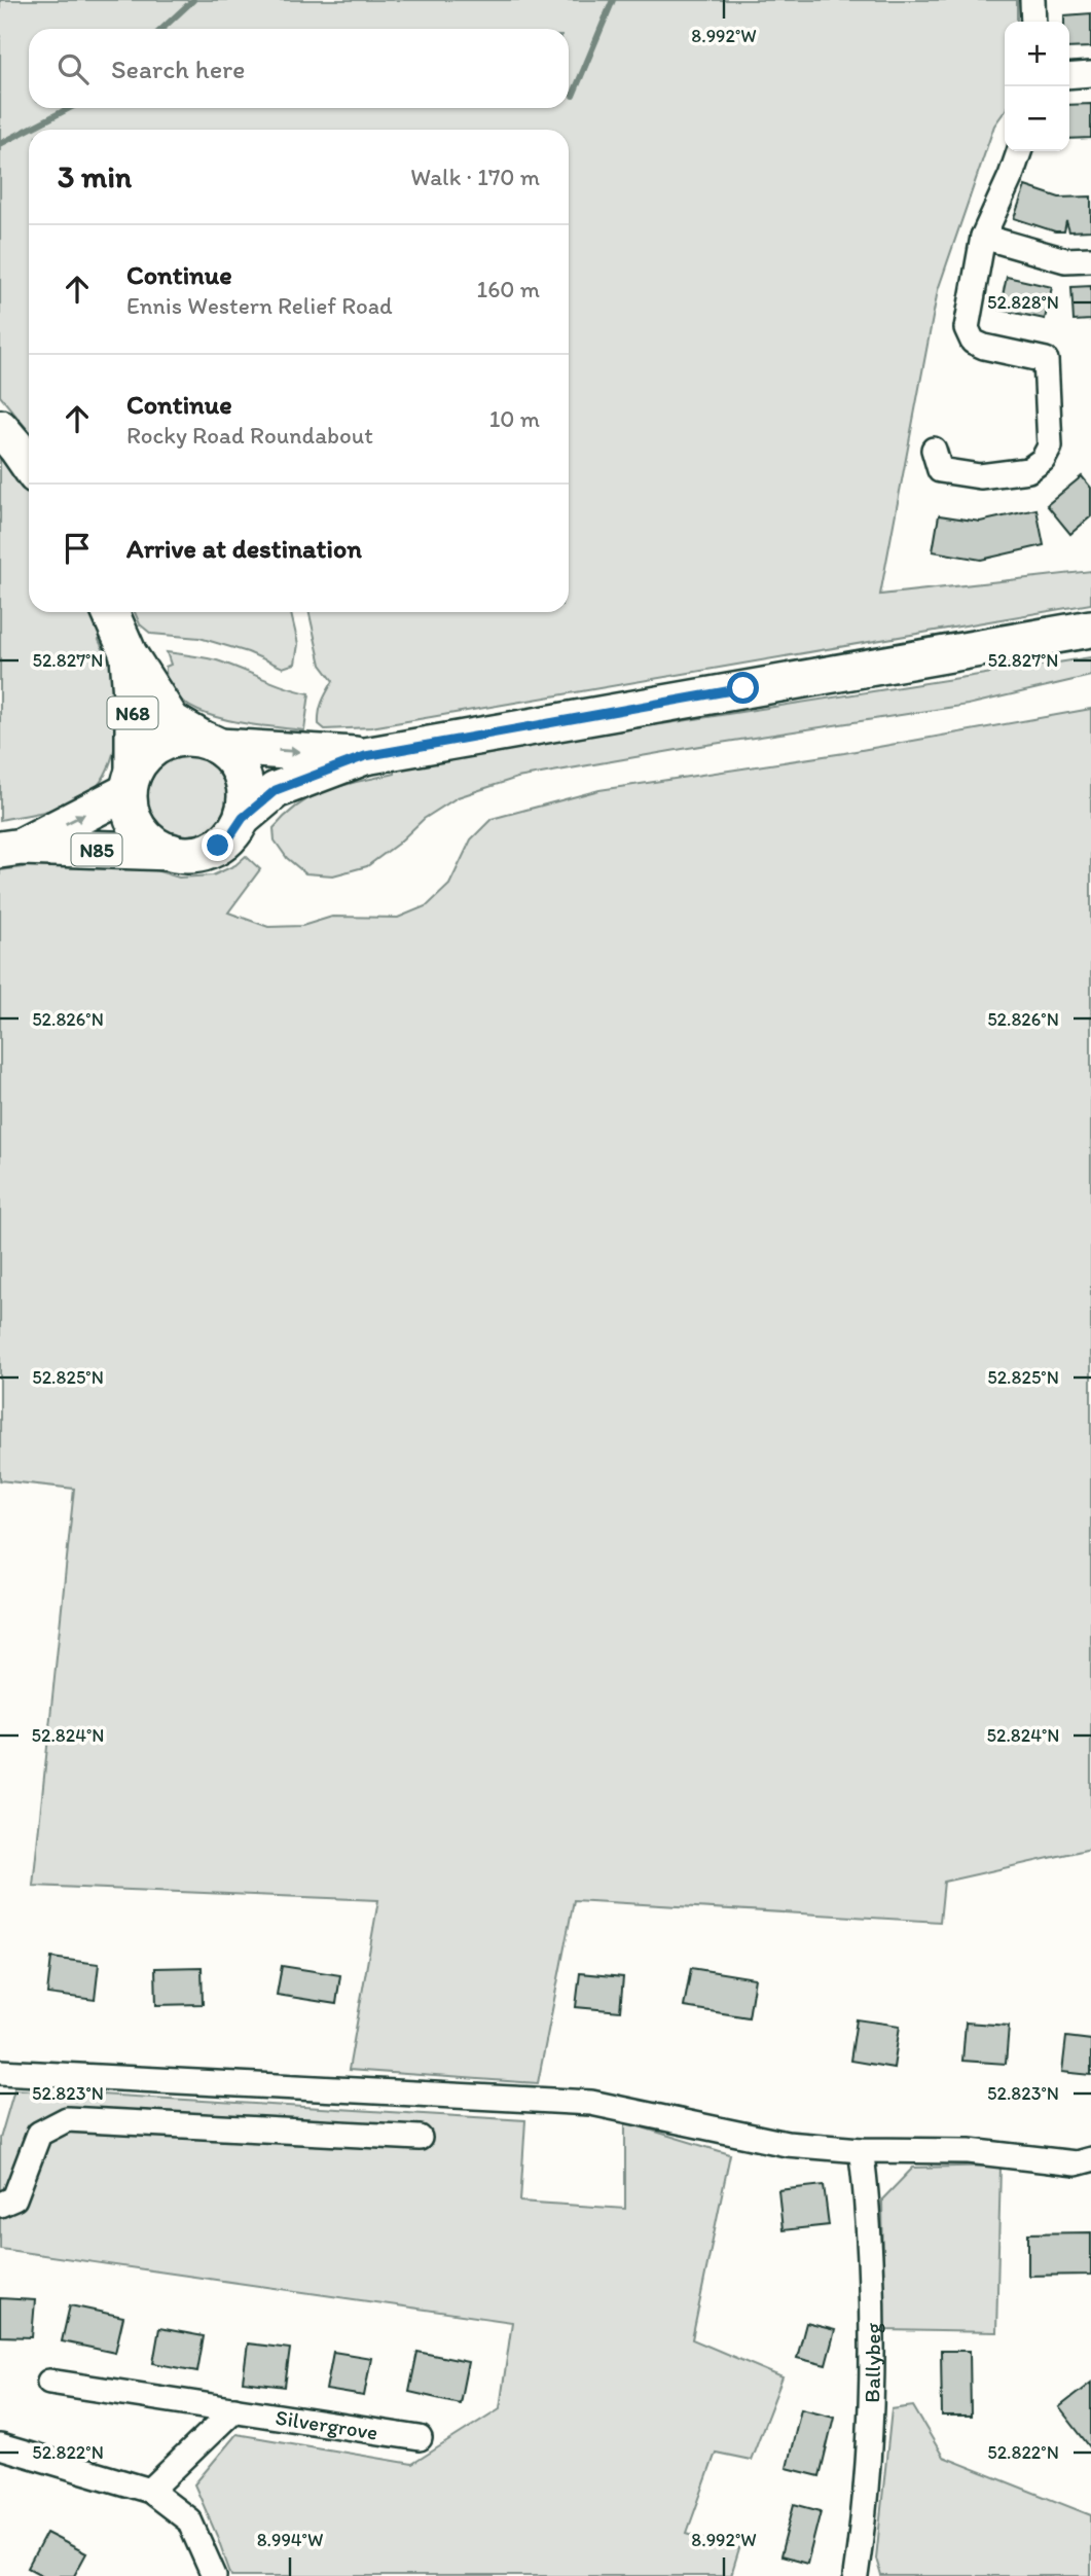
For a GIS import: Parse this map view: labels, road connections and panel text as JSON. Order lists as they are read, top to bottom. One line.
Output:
{"streets":{"main road":["N68","N85"],"street":["Ballybeg","Silvergrove"]},"crossings":[["N68","N85"]],"page":{"map_buttons":["+","−"],"search":"Search here","heading":["3 min","Walk · 170 m"],"list":[["Continue","Ennis Western Relief Road","160 m"],["Continue","Rocky Road Roundabout","10 m"],"Arrive at destination"]},"coordinates":["8.992°W","52.828°N","52.827°N","52.826°N","52.825°N","52.824°N","52.823°N","52.822°N","8.994°W"]}
